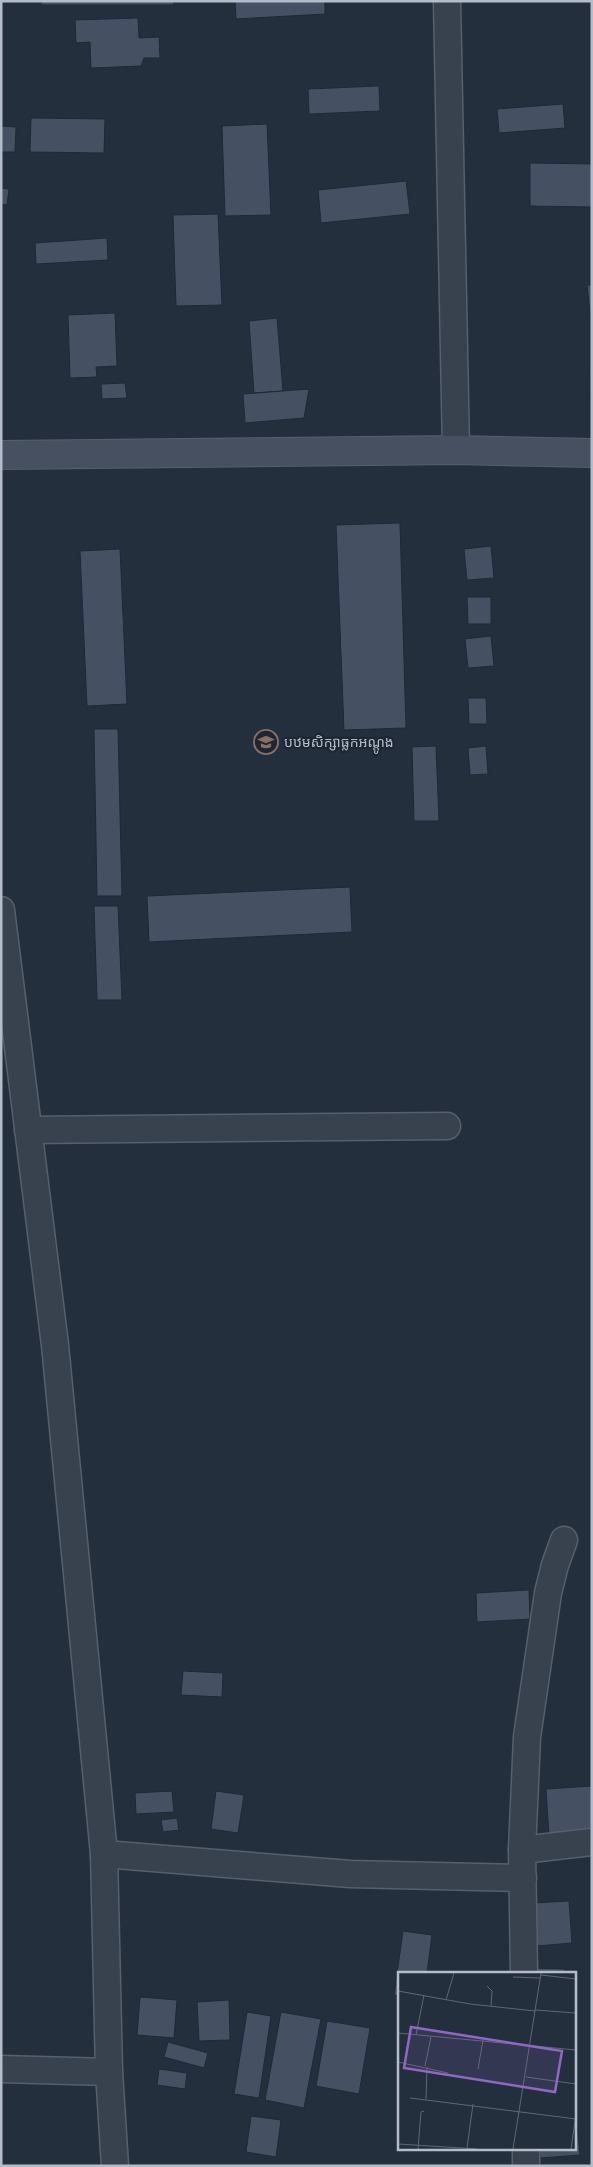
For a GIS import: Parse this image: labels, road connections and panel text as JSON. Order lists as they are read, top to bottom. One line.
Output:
{"places":{"school or university":["បឋមសិក្សាធ្លកអណ្តូង"]}}
